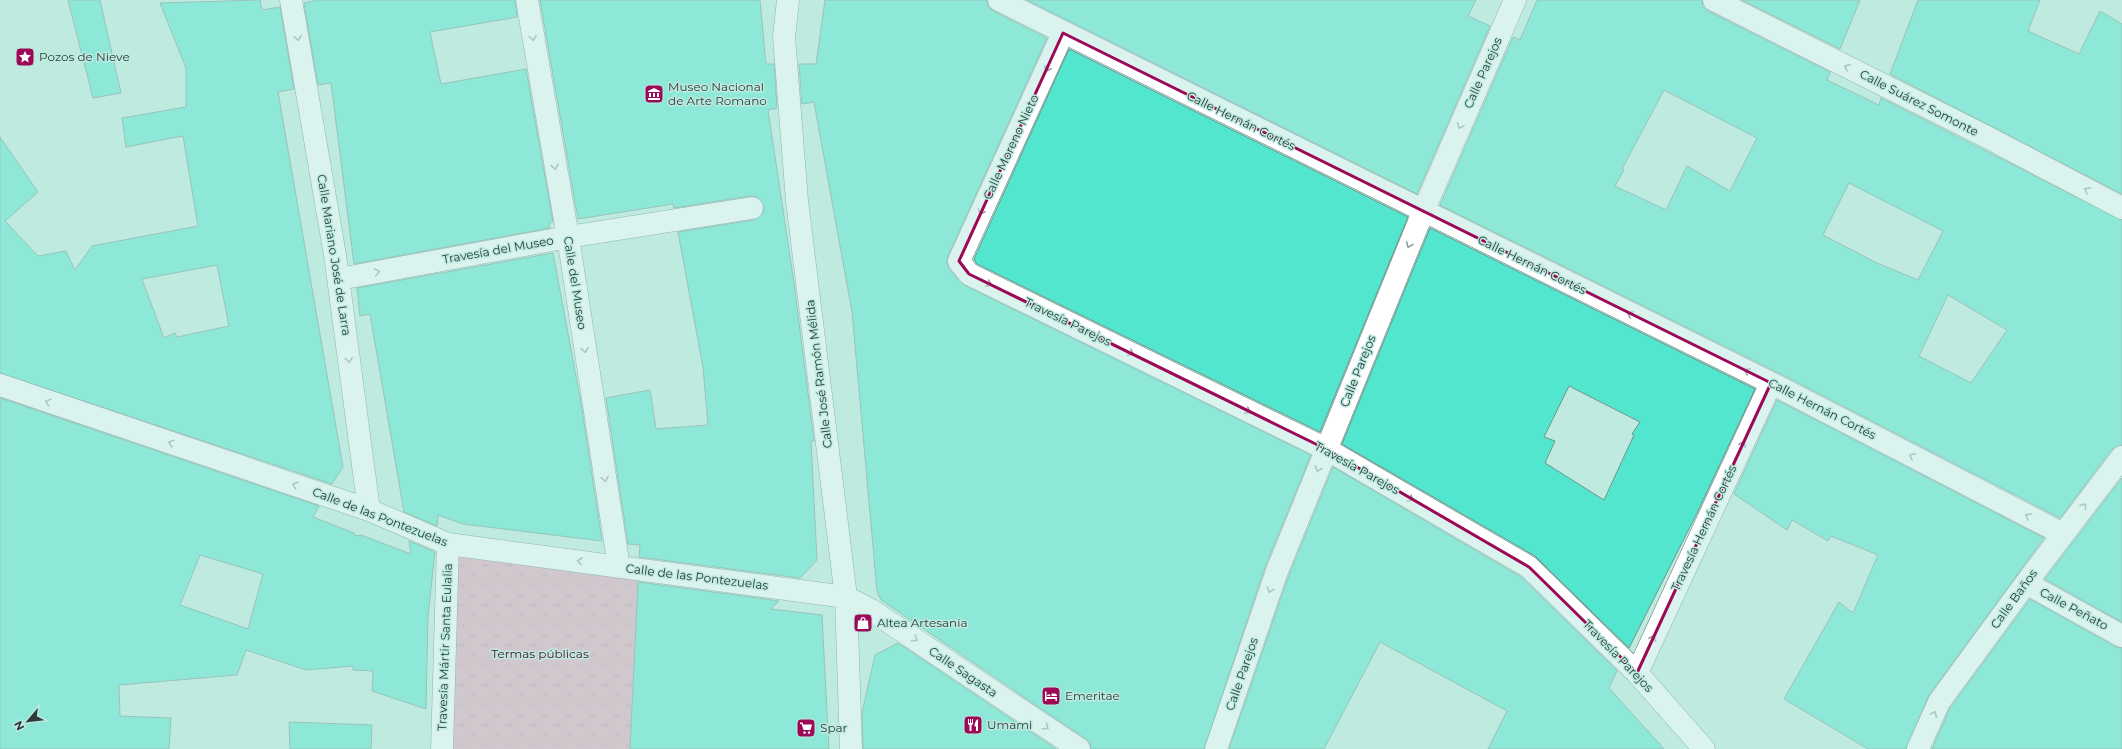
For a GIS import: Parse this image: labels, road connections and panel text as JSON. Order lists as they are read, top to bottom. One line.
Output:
{"streets":{"street":["Calle Parejos","Calle Suárez Somonte","Calle Hernán Cortés","Calle Moreno Nieto","Travesía del Museo","Calle Mariano José de Larra","Calle del Museo","Travesía Parejos","Calle José Ramón Mélida","Calle de las Pontezuelas","Travesía Hernán Cortés","Calle Baños","Calle Peñato","Travesía Mártir Santa Eulalia","Calle Sagasta"]},"crossings":[["Calle Parejos","Calle Hernán Cortés"],["Calle Parejos","Travesía Parejos"],["Calle Hernán Cortés","Calle Moreno Nieto"],["Calle Hernán Cortés","Travesía Hernán Cortés"],["Calle Hernán Cortés","Calle Baños"],["Calle Moreno Nieto","Travesía Parejos"],["Travesía del Museo","Calle Mariano José de Larra"],["Travesía del Museo","Calle del Museo"],["Calle Mariano José de Larra","Calle de las Pontezuelas"],["Calle del Museo","Calle de las Pontezuelas"],["Travesía Parejos","Travesía Hernán Cortés"],["Calle José Ramón Mélida","Calle de las Pontezuelas"],["Calle José Ramón Mélida","Calle Sagasta"],["Calle de las Pontezuelas","Travesía Mártir Santa Eulalia"],["Calle de las Pontezuelas","Calle Sagasta"],["Calle Baños","Calle Peñato"]],"one_way":["Calle Parejos","Calle Suárez Somonte","Calle Hernán Cortés","Calle Moreno Nieto","Travesía del Museo","Calle Mariano José de Larra","Calle del Museo","Travesía Parejos","Calle de las Pontezuelas","Travesía Hernán Cortés","Calle Baños","Calle Sagasta"],"parks":["Termas públicas"],"places":{"place":["Pozos de Nieve"],"museum":["Museo Nacional de Arte Romano"],"shop":["Altea Artesania"],"hotel":["Emeritae"],"restaurant":["Umami"],"supermarket":["Spar"]},"north":"bottom left"}
